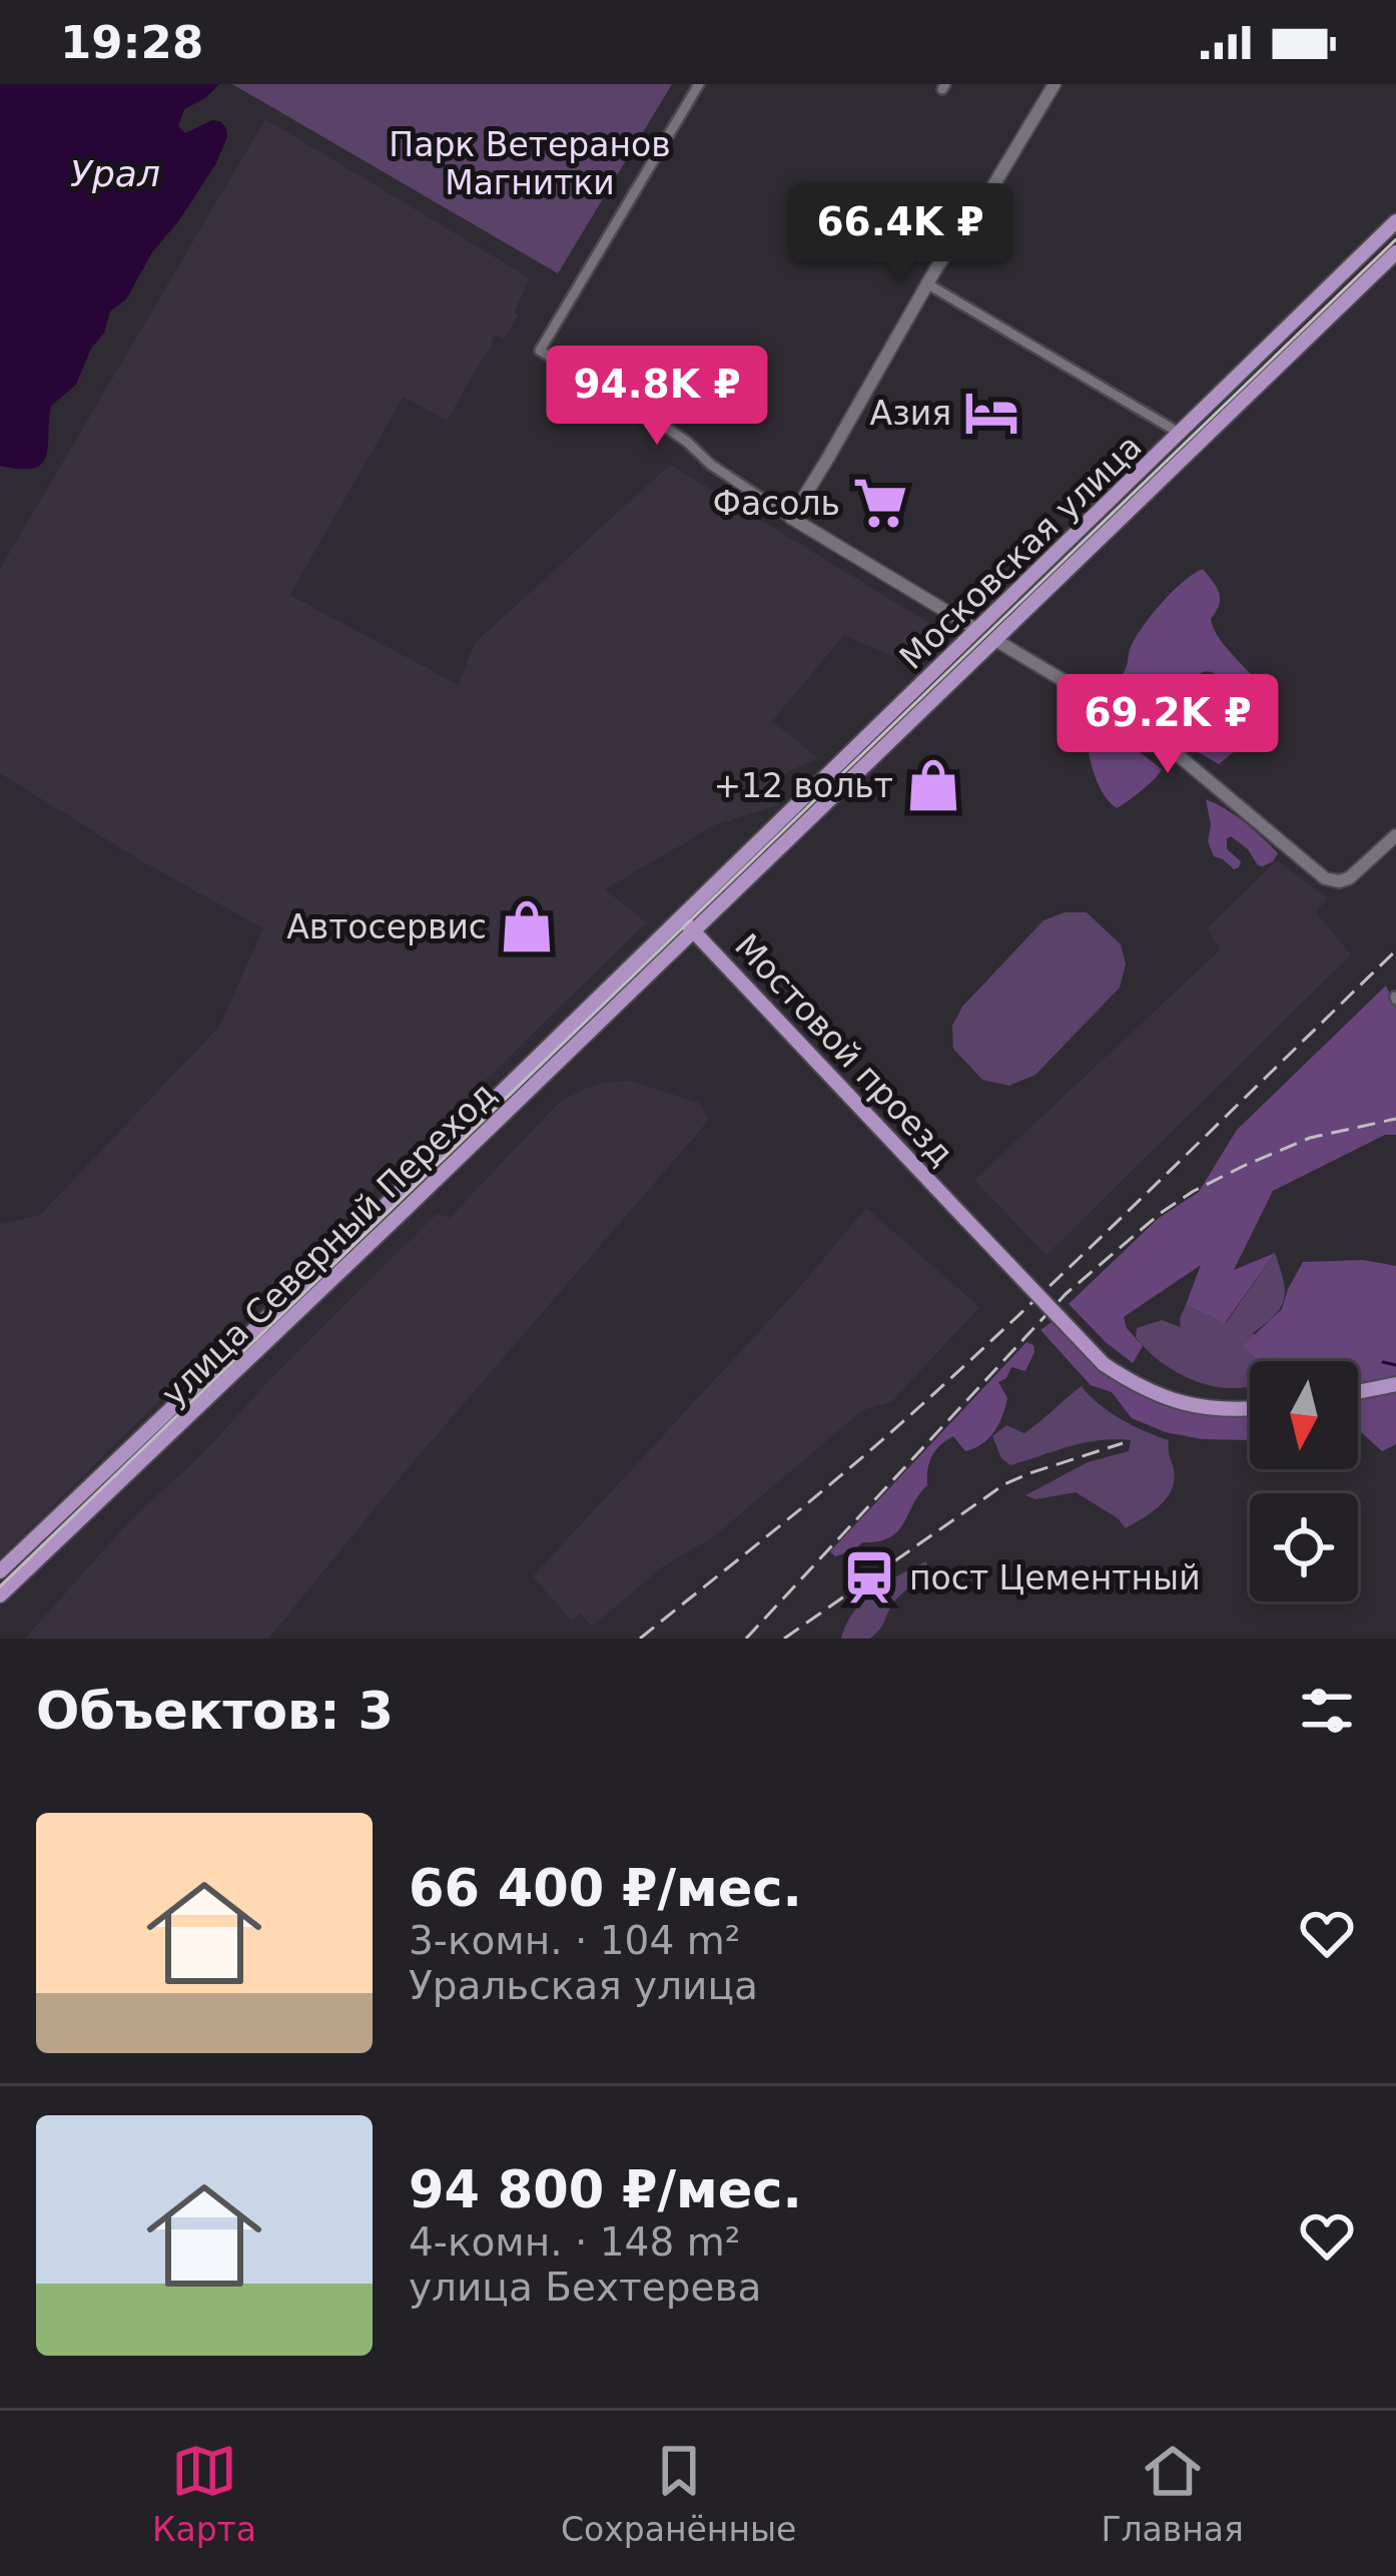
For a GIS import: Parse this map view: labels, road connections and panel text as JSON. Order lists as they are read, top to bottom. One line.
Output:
{"streets":{"main road":["Московская улица","Мостовой проезд","улица Северный Переход"]},"crossings":[["Московская улица","Мостовой проезд"],["Московская улица","улица Северный Переход"],["Мостовой проезд","улица Северный Переход"]],"water":["Урал"],"parks":["Парк Ветеранов Магнитки"],"places":{"hotel":["Азия"],"supermarket":["Фасоль"],"shop":["+12 вольт","Автосервис"],"station":["пост Цементный"]},"north":"bottom","page":{"status":"19:28","price":["66.4K ₽","94.8K ₽","69.2K ₽"],"heading":"Объектов: 3","list":[{"name":"66 400 ₽/мес.","note":"3-комн. · 104 m² · Уральская улица"},{"name":"94 800 ₽/мес.","note":"4-комн. · 148 m² · улица Бехтерева"}],"tabs":["Карта","Сохранённые","Главная"]}}
